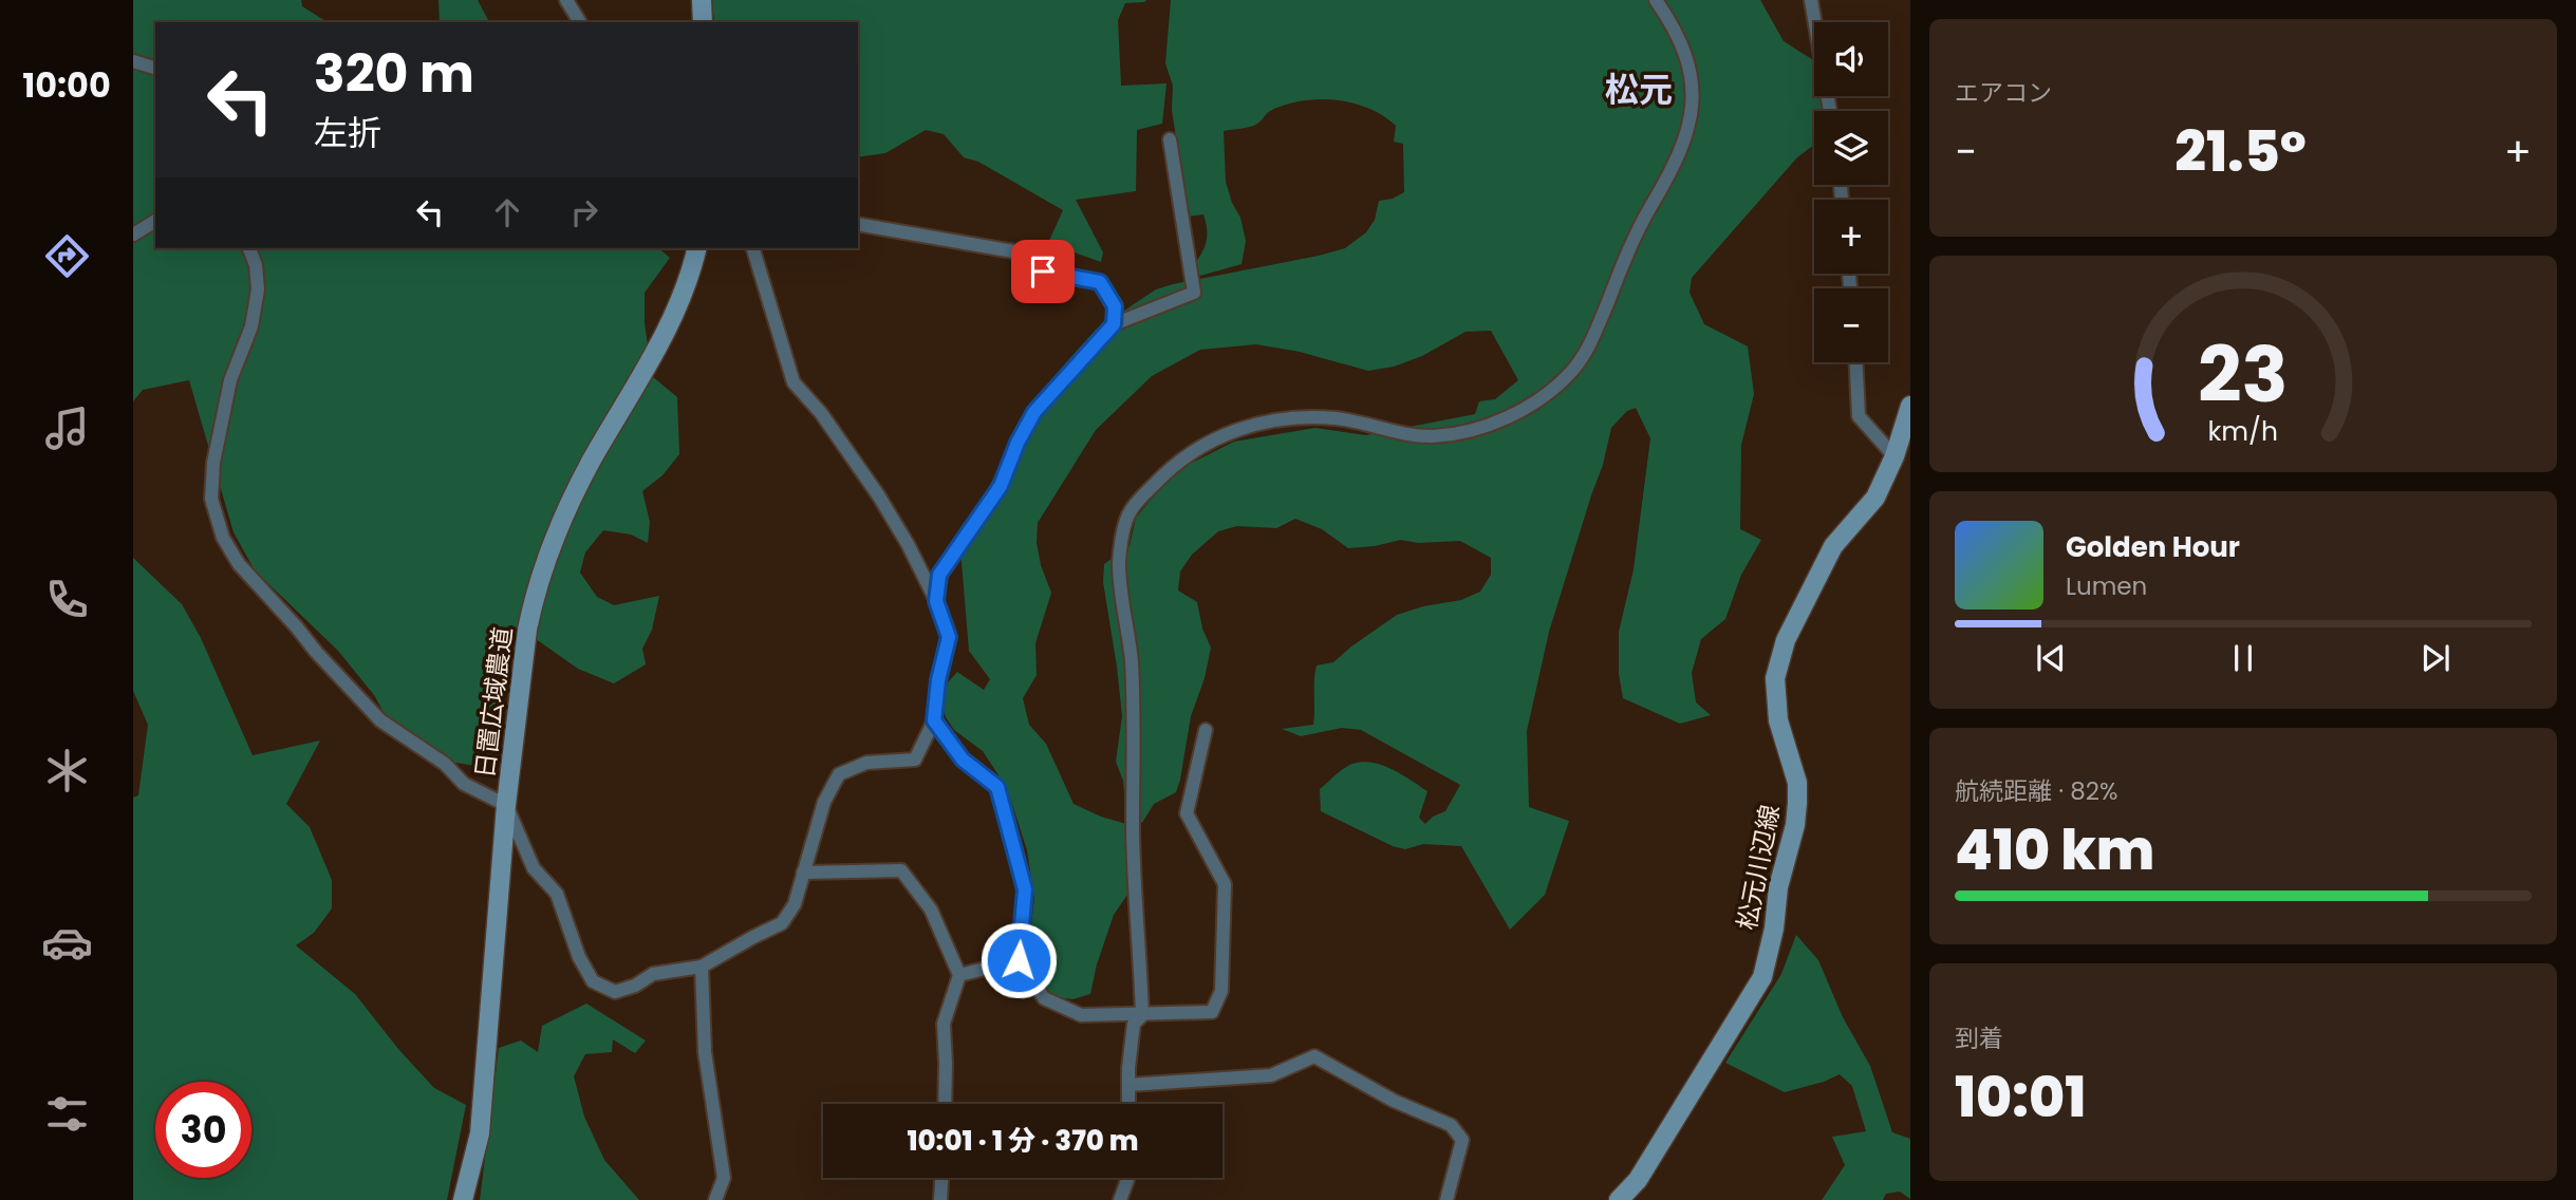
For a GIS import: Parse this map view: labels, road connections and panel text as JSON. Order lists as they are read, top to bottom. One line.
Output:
{"streets":{"street":["日置広域農道","松元川辺線"]},"districts":["松元"],"page":{"tabs":"10:00","tile":["エアコン",["航続距離 · 82%","410 km"],["到着","10:01"]],"map_buttons":["+","−"],"turn":["320 m","左折"],"heat":["−","21.5°","+"],"song":["Golden Hour","Lumen"],"limit":"30","trip":"10:01 · 1 分 · 370 m","gauge":["23","km/h"]}}
